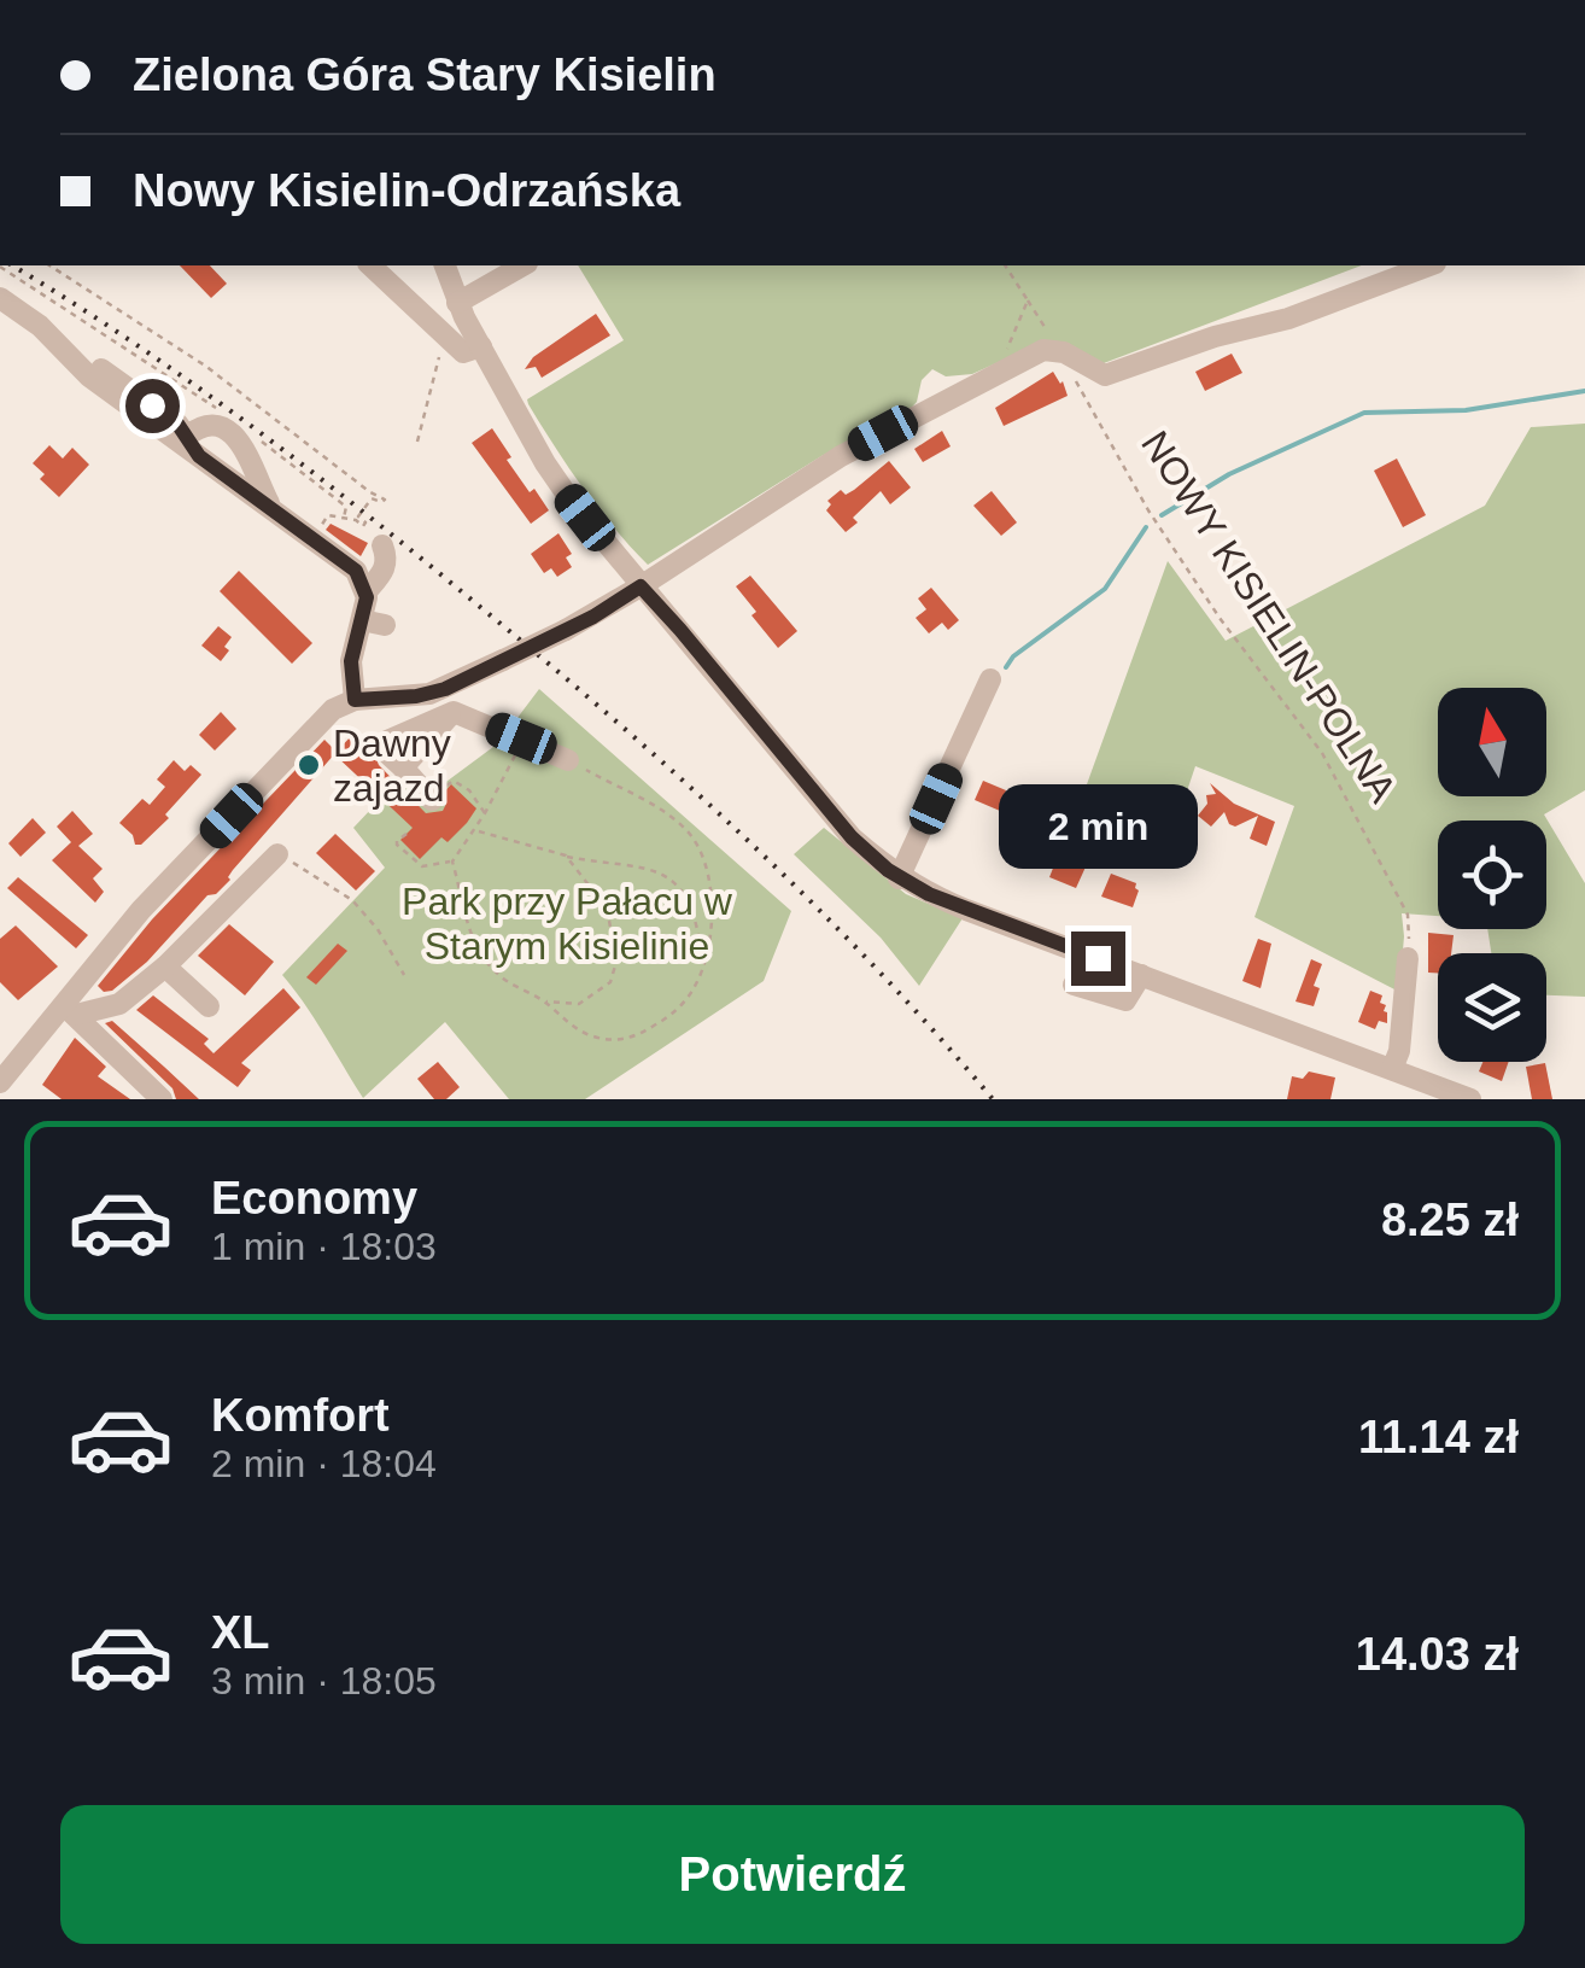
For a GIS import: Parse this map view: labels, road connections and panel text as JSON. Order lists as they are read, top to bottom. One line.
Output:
{"streets":{"path":["NOWY KISIELIN-POLNA"]},"parks":["Park przy Pałacu w Starym Kisielinie"],"places":["Dawny zajazd"],"north":"top","page":{"banner":["Zielona Góra Stary Kisielin","Nowy Kisielin-Odrzańska"],"bubble":"2 min","list":[{"name":"Economy","note":"1 min · 18:03","value":"8.25 zł"},{"name":"Komfort","note":"2 min · 18:04","value":"11.14 zł"},{"name":"XL","note":"3 min · 18:05","value":"14.03 zł"}],"buttons":"Potwierdź"}}
